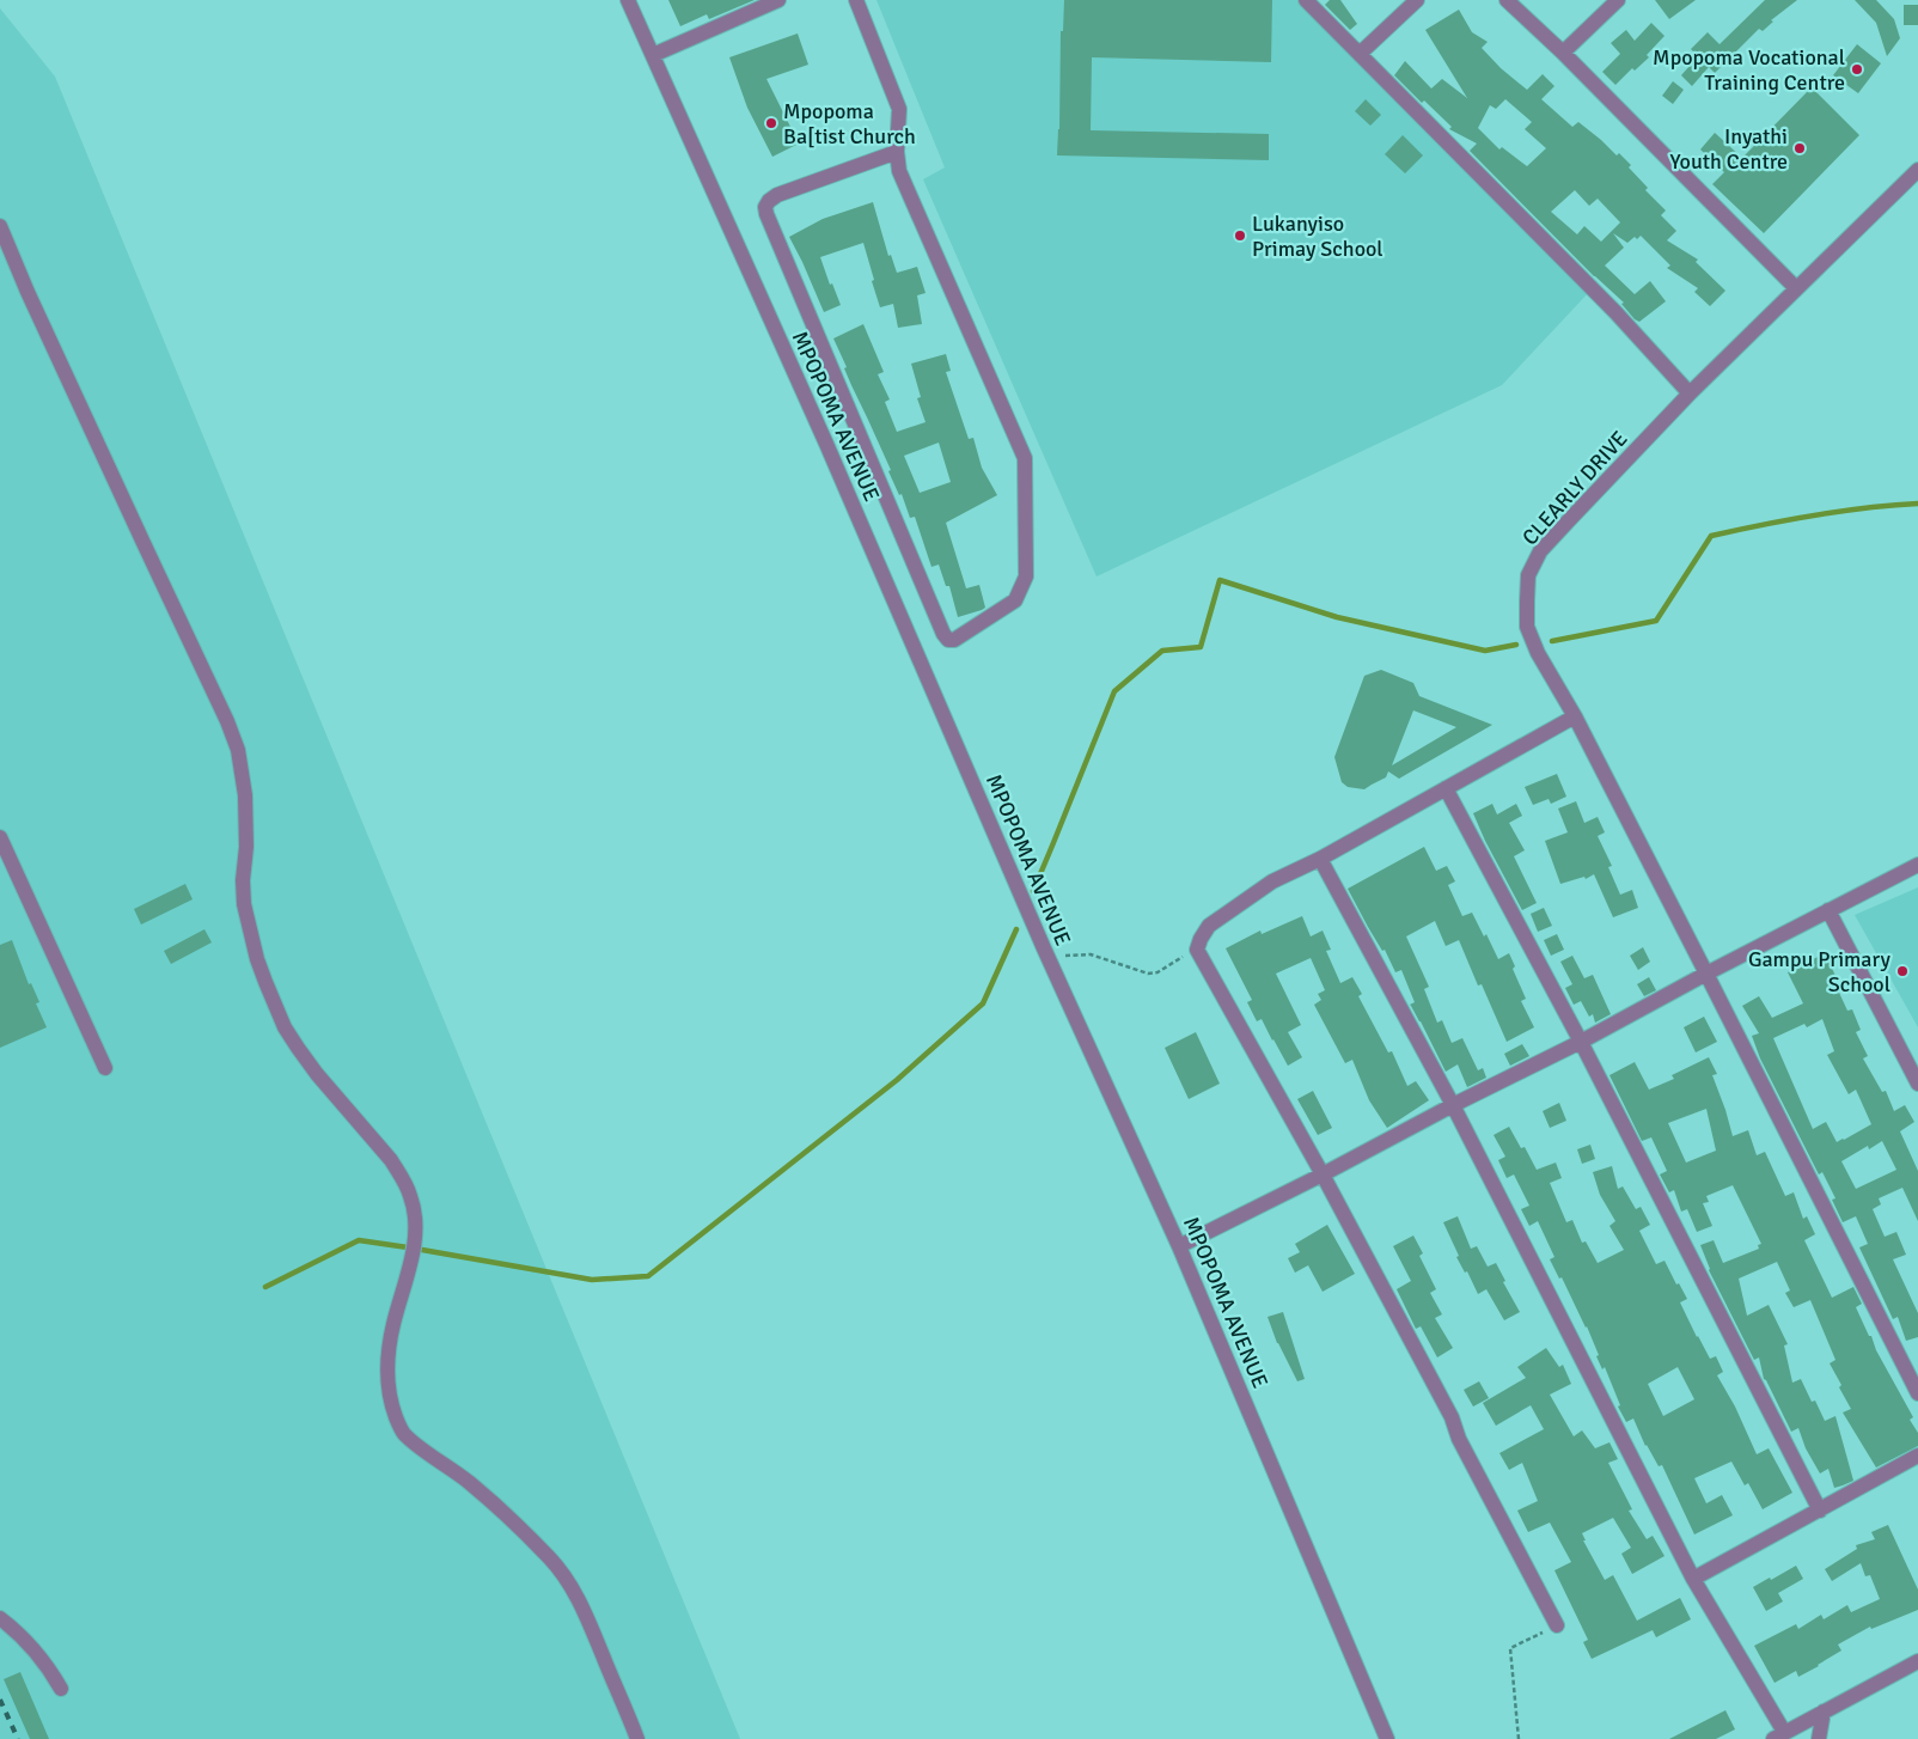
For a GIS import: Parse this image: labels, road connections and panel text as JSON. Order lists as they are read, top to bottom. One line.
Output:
{"streets":{"street":["MPOPOMA AVENUE","CLEARLY DRIVE"]},"places":["Mpopoma Vocational Training Centre","Mpopoma Ba[tist Church","Inyathi Youth Centre","Lukanyiso Primay School","Gampu Primary School"]}
